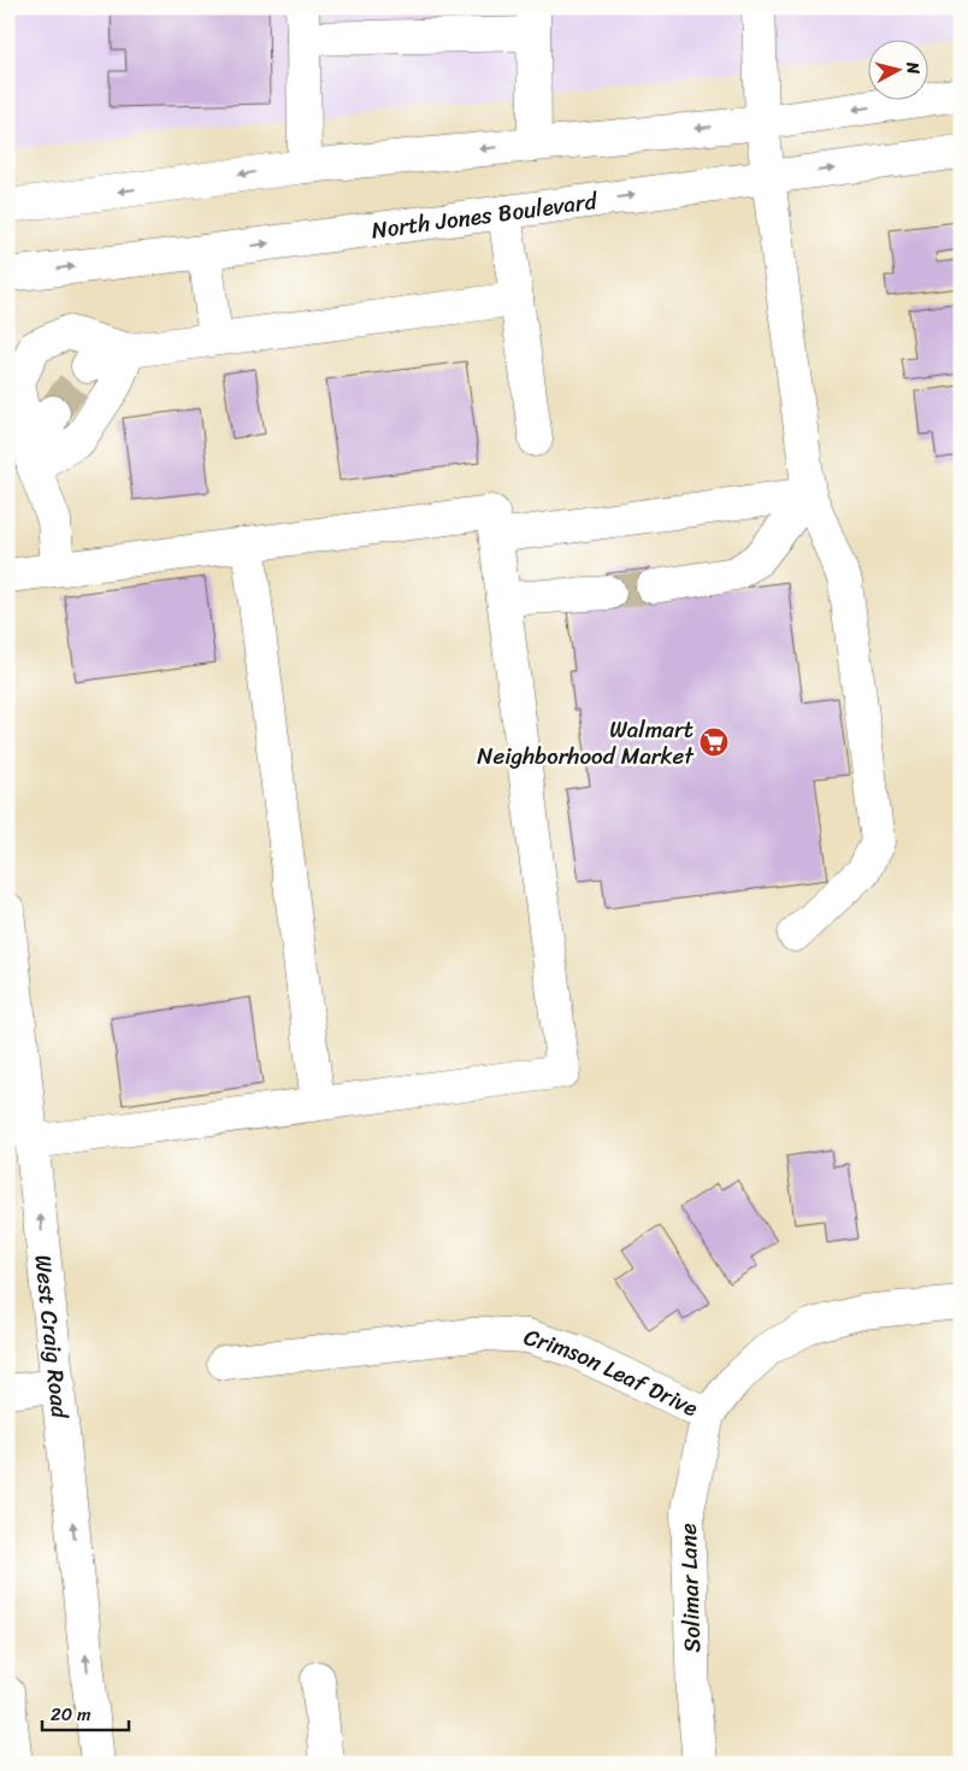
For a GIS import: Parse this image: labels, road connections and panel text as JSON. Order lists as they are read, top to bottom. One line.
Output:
{"streets":{"main road":["North Jones Boulevard","West Craig Road","Crimson Leaf Drive","Solimar Lane"]},"crossings":[["Crimson Leaf Drive","Solimar Lane"]],"one_way":["West Craig Road"],"places":{"supermarket":["Walmart Neighborhood Market"]},"scale_bar":"20 m","north":"right"}
